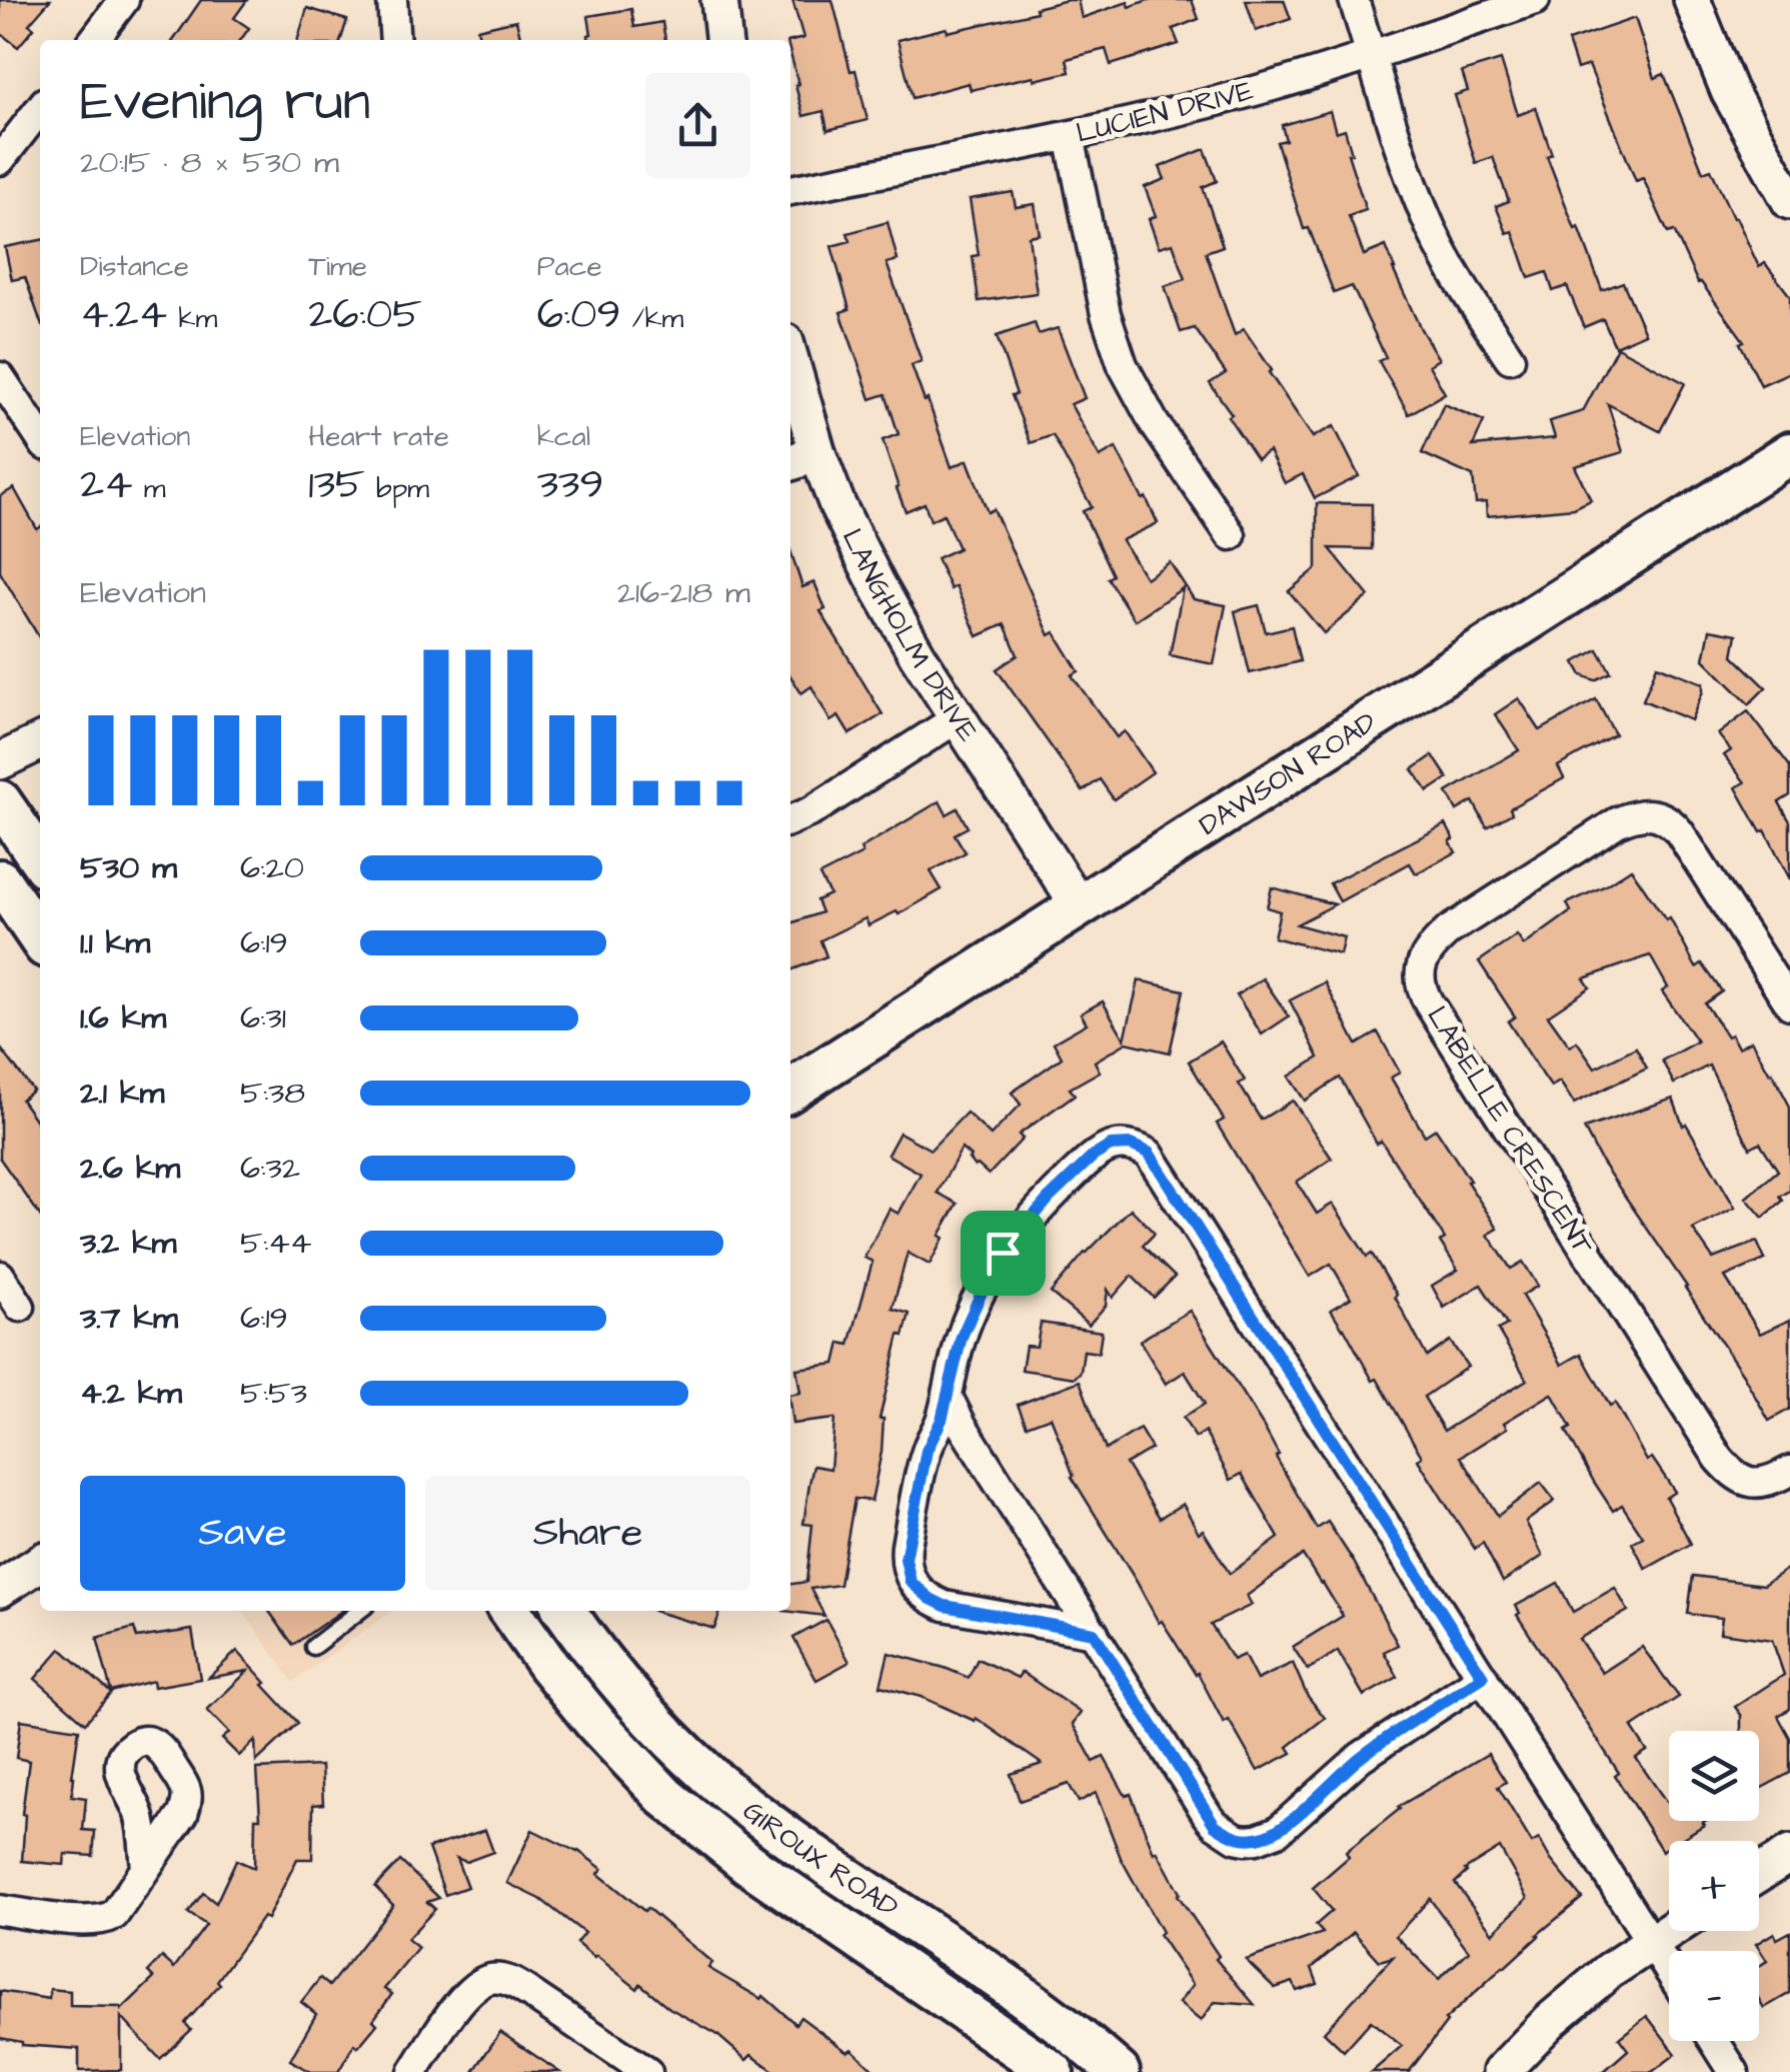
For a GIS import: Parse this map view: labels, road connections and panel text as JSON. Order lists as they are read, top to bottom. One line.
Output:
{"streets":{"main road":["DAWSON ROAD","GIROUX ROAD"],"street":["LUCIEN DRIVE","LANGHOLM DRIVE","LABELLE CRESCENT"]},"crossings":[["LANGHOLM DRIVE","DAWSON ROAD"]],"page":{"heading":["Evening run","20:15 · 8 × 530 m"],"stats":[["Distance","4.24 km"],["Time","26:05"],["Pace","6:09 /km"],["Elevation","24 m"],["Heart rate","135 bpm"],["kcal","339"]],"chart":["Elevation","216–218 m"],"list":[{"name":"530 m","note":"6:20"},{"name":"1.1 km","note":"6:19"},{"name":"1.6 km","note":"6:31"},{"name":"2.1 km","note":"5:38"},{"name":"2.6 km","note":"6:32"},{"name":"3.2 km","note":"5:44"},{"name":"3.7 km","note":"6:19"},{"name":"4.2 km","note":"5:53"}],"buttons":["Save","Share"],"map_buttons":["+","−"]}}
